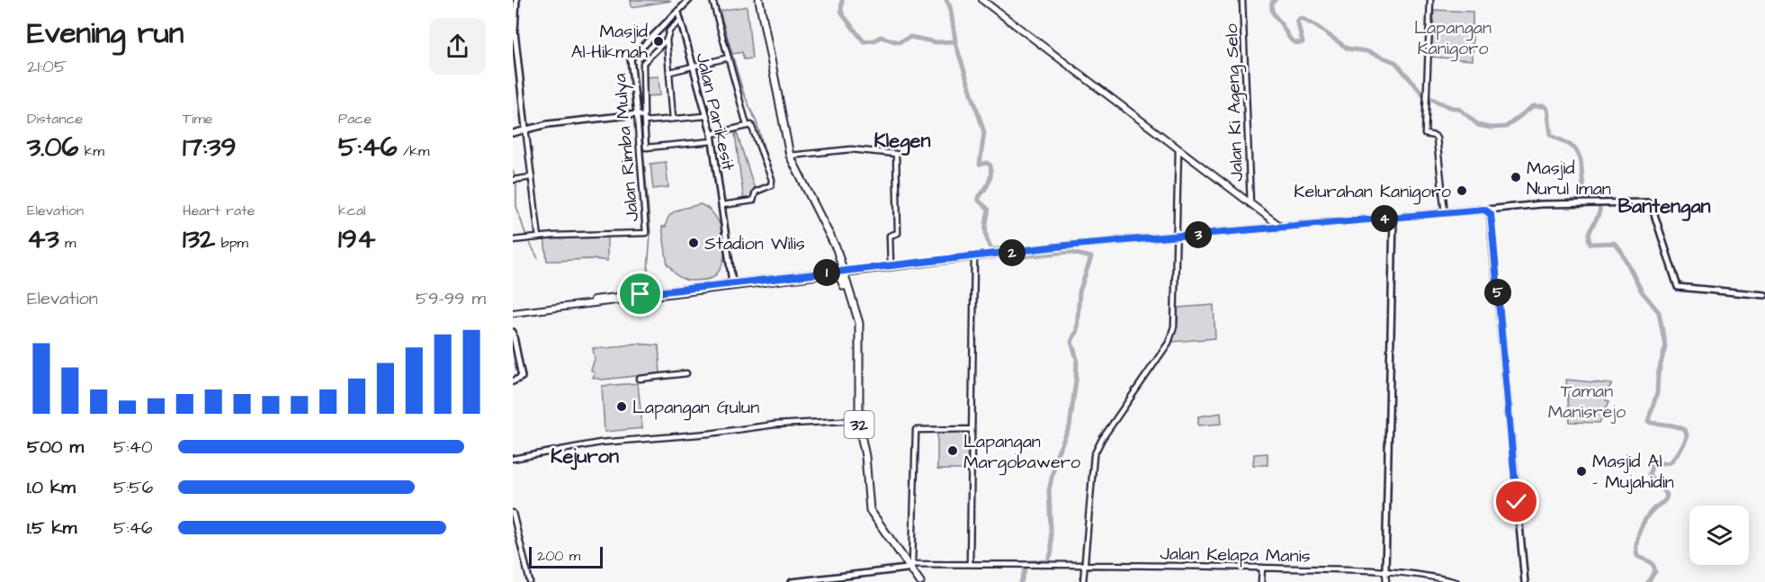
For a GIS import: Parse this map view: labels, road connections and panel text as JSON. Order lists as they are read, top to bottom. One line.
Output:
{"streets":{"highway":["32"],"main road":["Jalan Parikesit","Jalan Rimba Mulya"],"street":["Jalan Ki Ageng Selo","Jalan Kelapa Manis"]},"crossings":[["Jalan Parikesit","Jalan Rimba Mulya"],["32","Jalan Kelapa Manis"]],"districts":["Klegen","Bantengan","Kejuron"],"parks":["Lapangan Kanigoro","Taman Manisrejo"],"places":["Masjid Al-Hikmah","Masjid Nurul Iman","Kelurahan Kanigoro","Stadion Wilis","Lapangan Gulun","Lapangan Margobawero","Masjid Al - Mujahidin"],"scale_bar":"200 m","page":{"heading":["Evening run","21:05"],"stats":[["Distance","3.06 km"],["Time","17:39"],["Pace","5:46 /km"],["Elevation","43 m"],["Heart rate","132 bpm"],["kcal","194"]],"pins":["4","3","2","1","5"],"chart":["Elevation","59–99 m"],"list":[{"name":"500 m","note":"5:40"},{"name":"1.0 km","note":"5:56"},{"name":"1.5 km","note":"5:46"}],"scale":"200 m"}}
